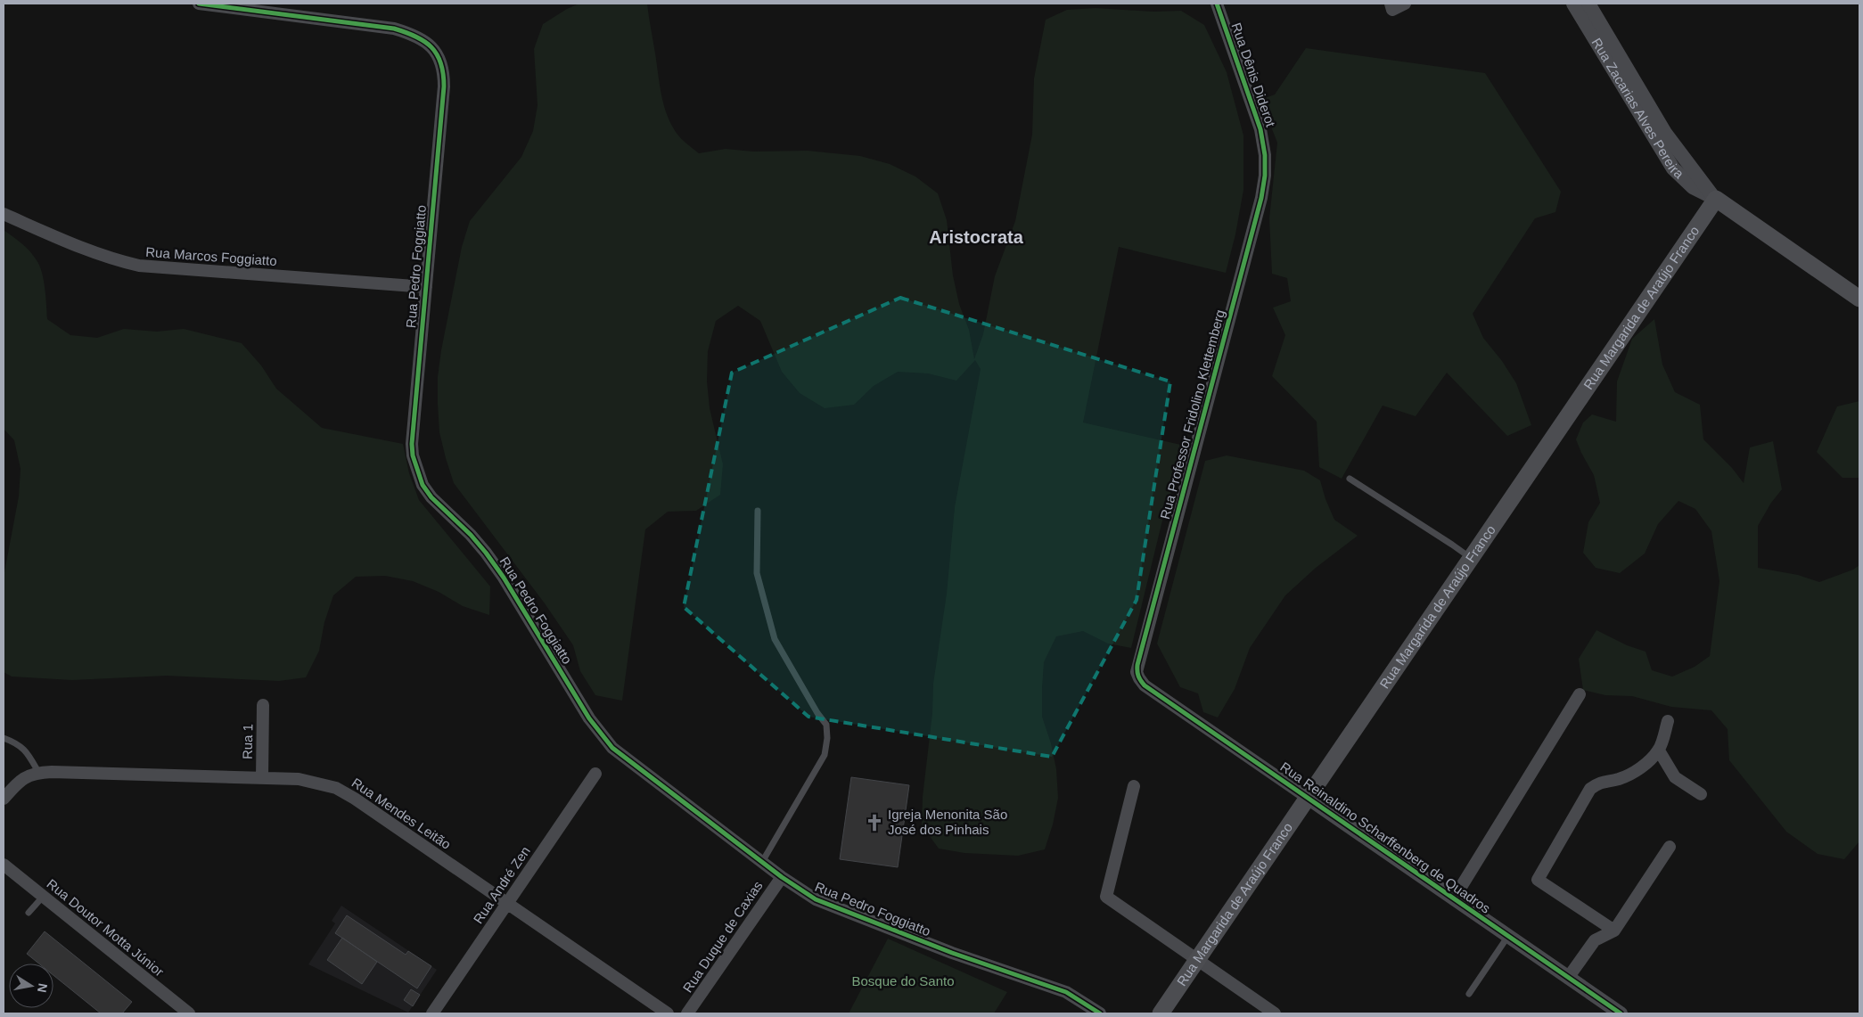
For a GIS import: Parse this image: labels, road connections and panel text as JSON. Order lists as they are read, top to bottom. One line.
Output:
{"streets":{"main road":["Rua Zacarias Alves Pereira","Rua Margarida de Araújo Franco"],"street":["Rua Dênis Diderot","Rua Marcos Foggiatto","Rua Pedro Foggiatto","Rua Professor Fridolino Klettemberg","Rua 1","Rua Mendes Leitão","Rua Reinaldino Scharffenberg de Quadros","Rua André Zen","Rua Doutor Motta Júnior","Rua Duque de Caxias"]},"crossings":[["Rua Dênis Diderot","Rua Professor Fridolino Klettemberg"],["Rua Zacarias Alves Pereira","Rua Margarida de Araújo Franco"],["Rua Marcos Foggiatto","Rua Pedro Foggiatto"],["Rua Pedro Foggiatto","Rua Duque de Caxias"],["Rua Margarida de Araújo Franco","Rua Reinaldino Scharffenberg de Quadros"],["Rua Professor Fridolino Klettemberg","Rua Reinaldino Scharffenberg de Quadros"],["Rua 1","Rua Mendes Leitão"],["Rua Mendes Leitão","Rua André Zen"]],"districts":["Aristocrata"],"parks":["Bosque do Santo"],"places":{"church":["Igreja Menonita São José dos Pinhais"]},"north":"right"}
